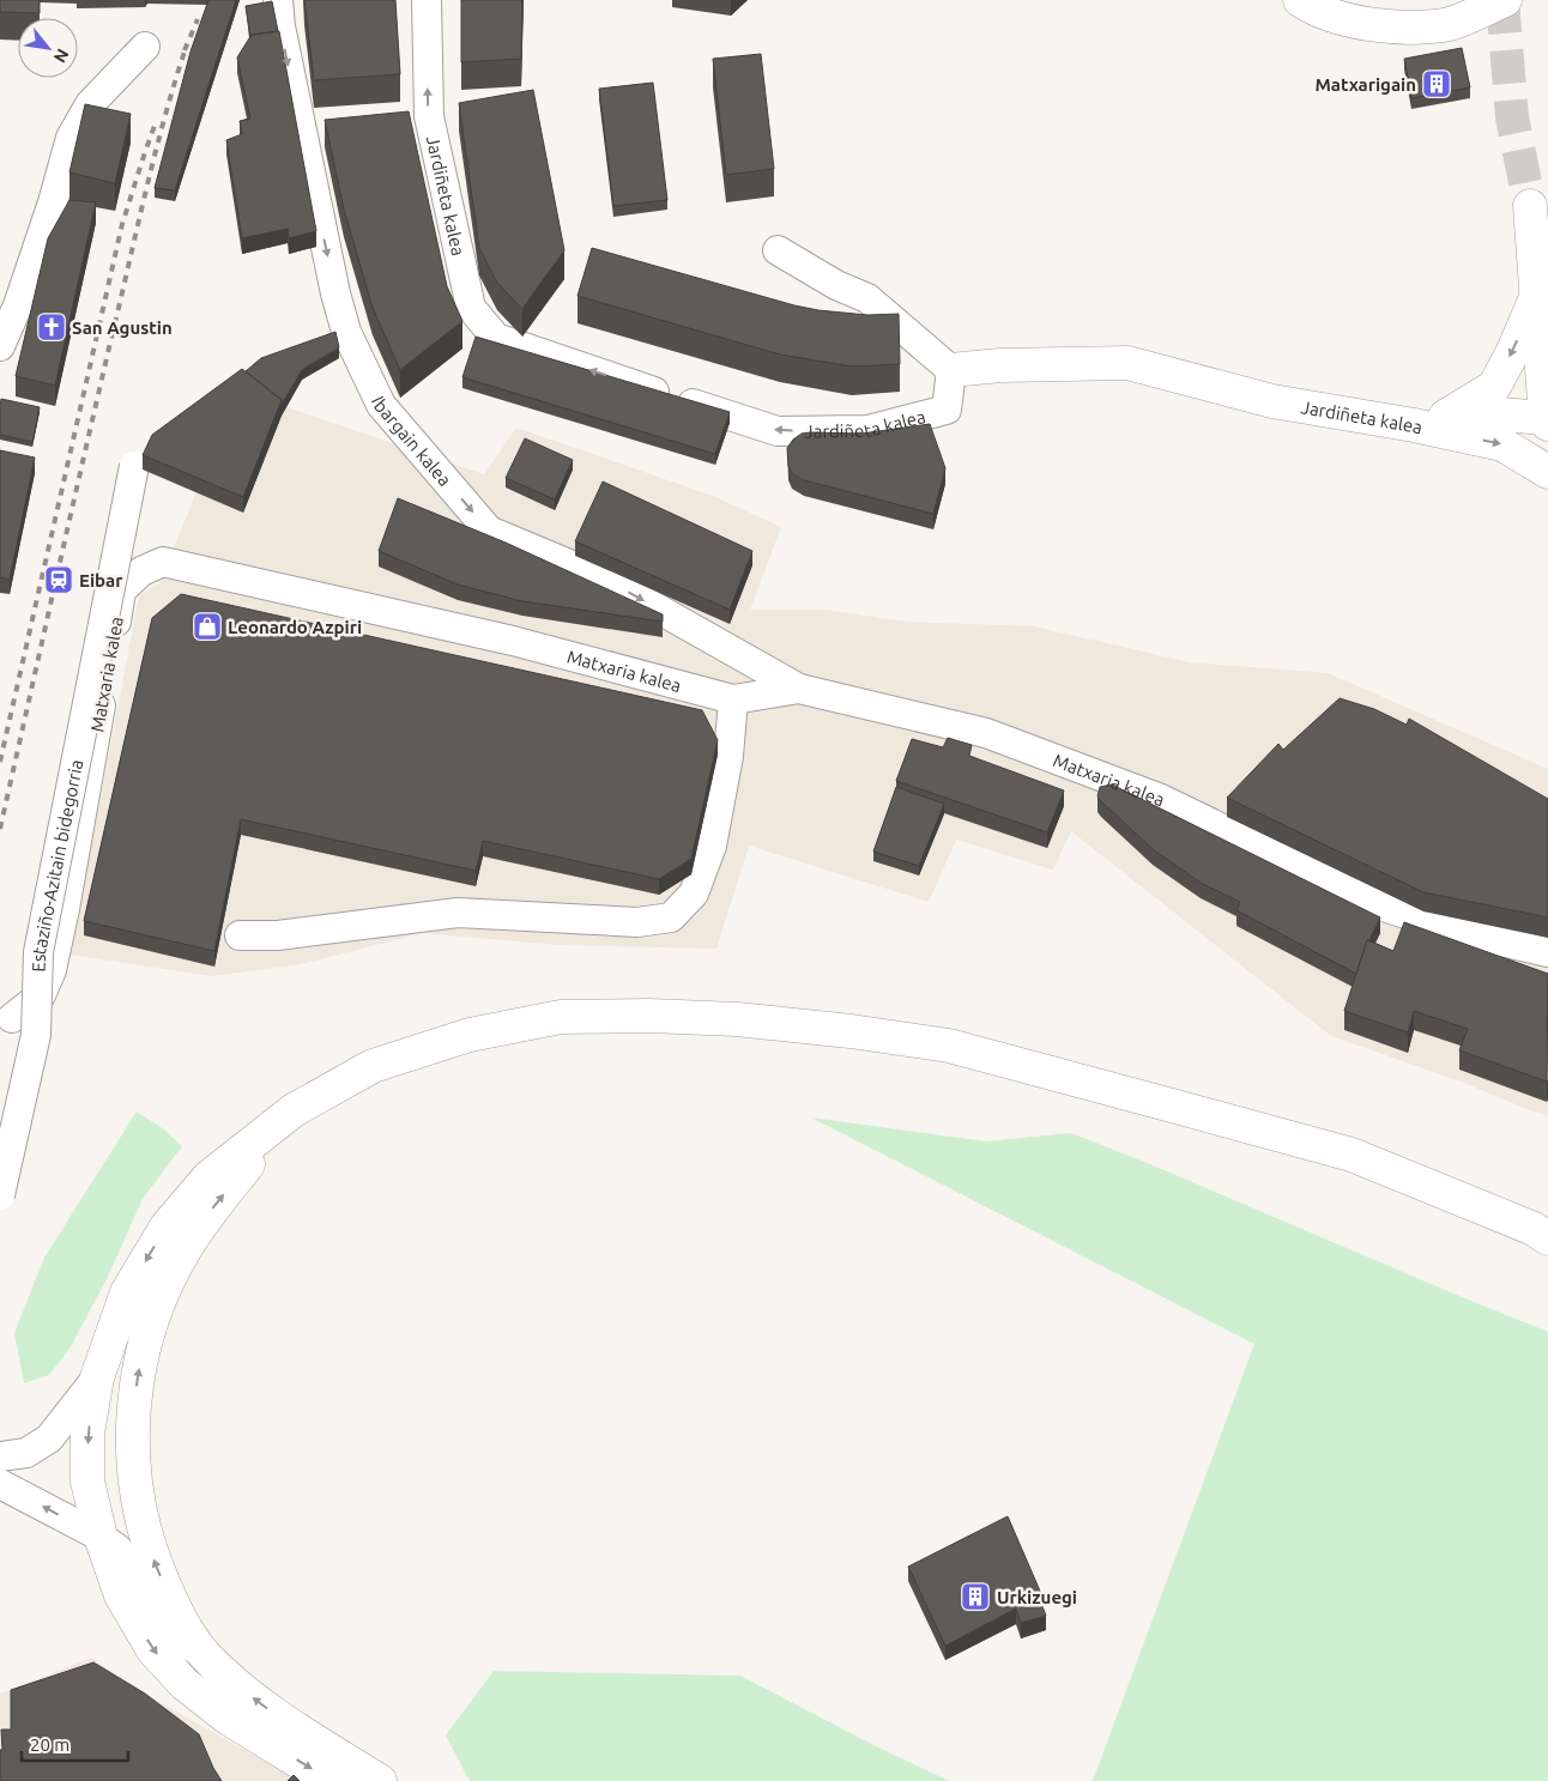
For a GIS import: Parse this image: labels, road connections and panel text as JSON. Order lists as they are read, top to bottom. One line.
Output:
{"streets":{"main road":["Jardiñeta kalea"],"street":["Ibargain kalea","Matxaria kalea","Estaziño-Azitain bidegorria"]},"crossings":[["Ibargain kalea","Matxaria kalea"]],"one_way":["Ibargain kalea"],"places":{"building":["Matxarigain","Urkizuegi"],"church":["San Agustin"],"station":["Eibar"],"shop":["Leonardo Azpiri"]},"scale_bar":"20 m","north":"bottom right"}
